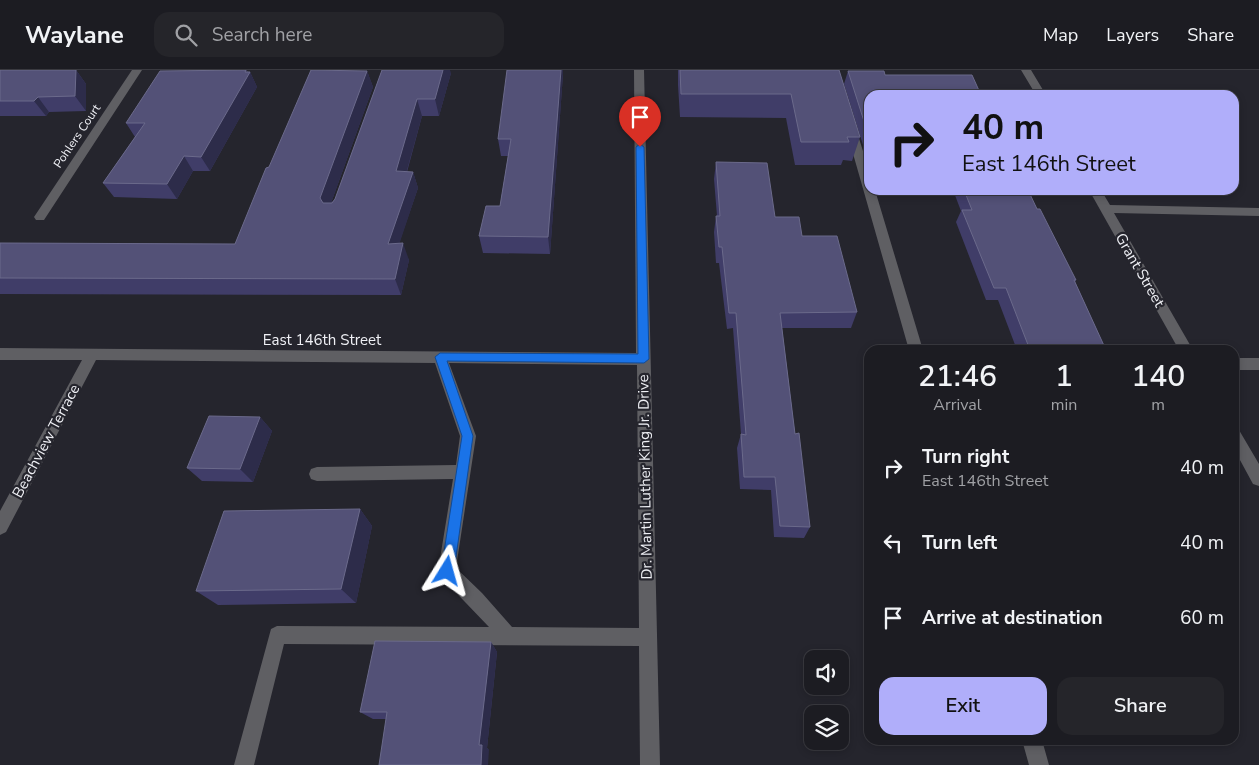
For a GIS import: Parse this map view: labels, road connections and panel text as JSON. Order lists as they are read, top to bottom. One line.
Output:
{"streets":{"street":["Pohlers Court","Grant Street","East 146th Street","Beachview Terrace","Dr. Martin Luther King Jr. Drive"]},"crossings":[["East 146th Street","Beachview Terrace"],["East 146th Street","Dr. Martin Luther King Jr. Drive"]],"page":{"header":"Waylane","search":"Search here","nav":["Map","Layers","Share"],"turn":["40 m","East 146th Street"],"eta":["21:46","Arrival","1","min","140","m"],"list":[{"name":"Turn right","note":"East 146th Street","value":"40 m"},{"name":"Turn left","value":"40 m"},{"name":"Arrive at destination","value":"60 m"}],"buttons":["Exit","Share"]}}
